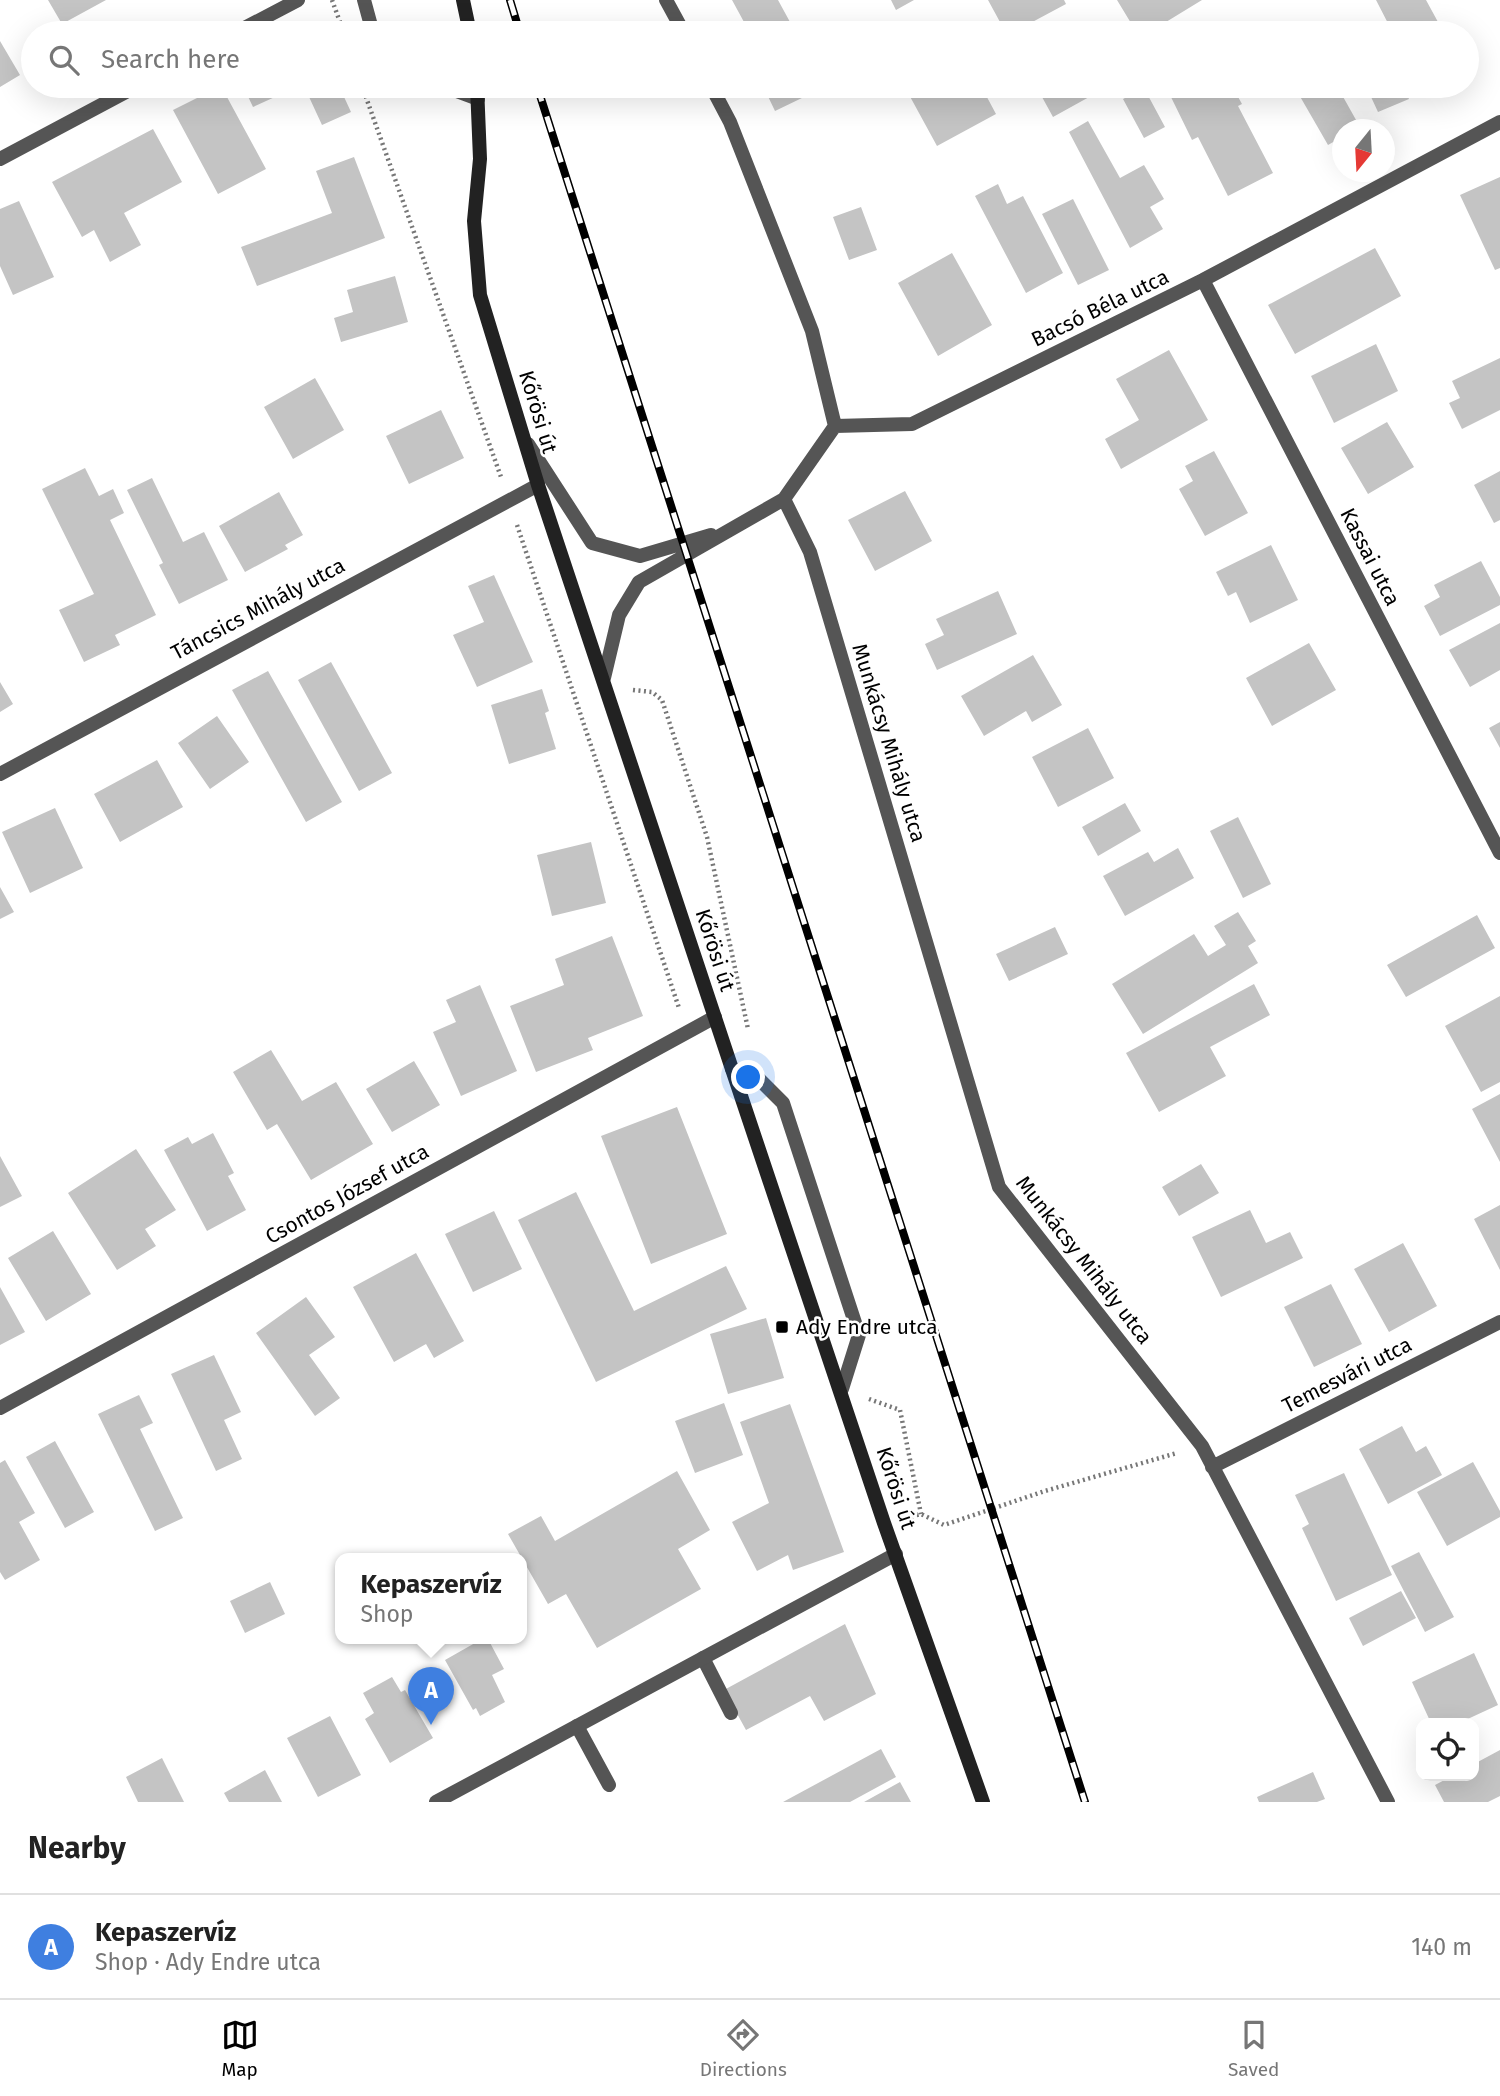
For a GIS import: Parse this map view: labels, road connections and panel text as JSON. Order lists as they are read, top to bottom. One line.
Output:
{"streets":{"main road":["Kőrösi út"],"street":["Bacsó Béla utca","Kassai utca","Táncsics Mihály utca","Munkácsy Mihály utca","Csontos József utca","Temesvári utca"]},"crossings":[["Bacsó Béla utca","Kassai utca"],["Kőrösi út","Táncsics Mihály utca"],["Kőrösi út","Csontos József utca"],["Munkácsy Mihály utca","Temesvári utca"]],"places":{"transit":["Ady Endre utca"]},"north":"bottom","page":{"search":"Search here","popup":["Kepaszervíz","Shop"],"pins":"A","heading":"Nearby","list":[{"mark":"A","name":"Kepaszervíz","note":"Shop · Ady Endre utca","value":"140 m"}],"nav":["Map","Directions","Saved"]}}
